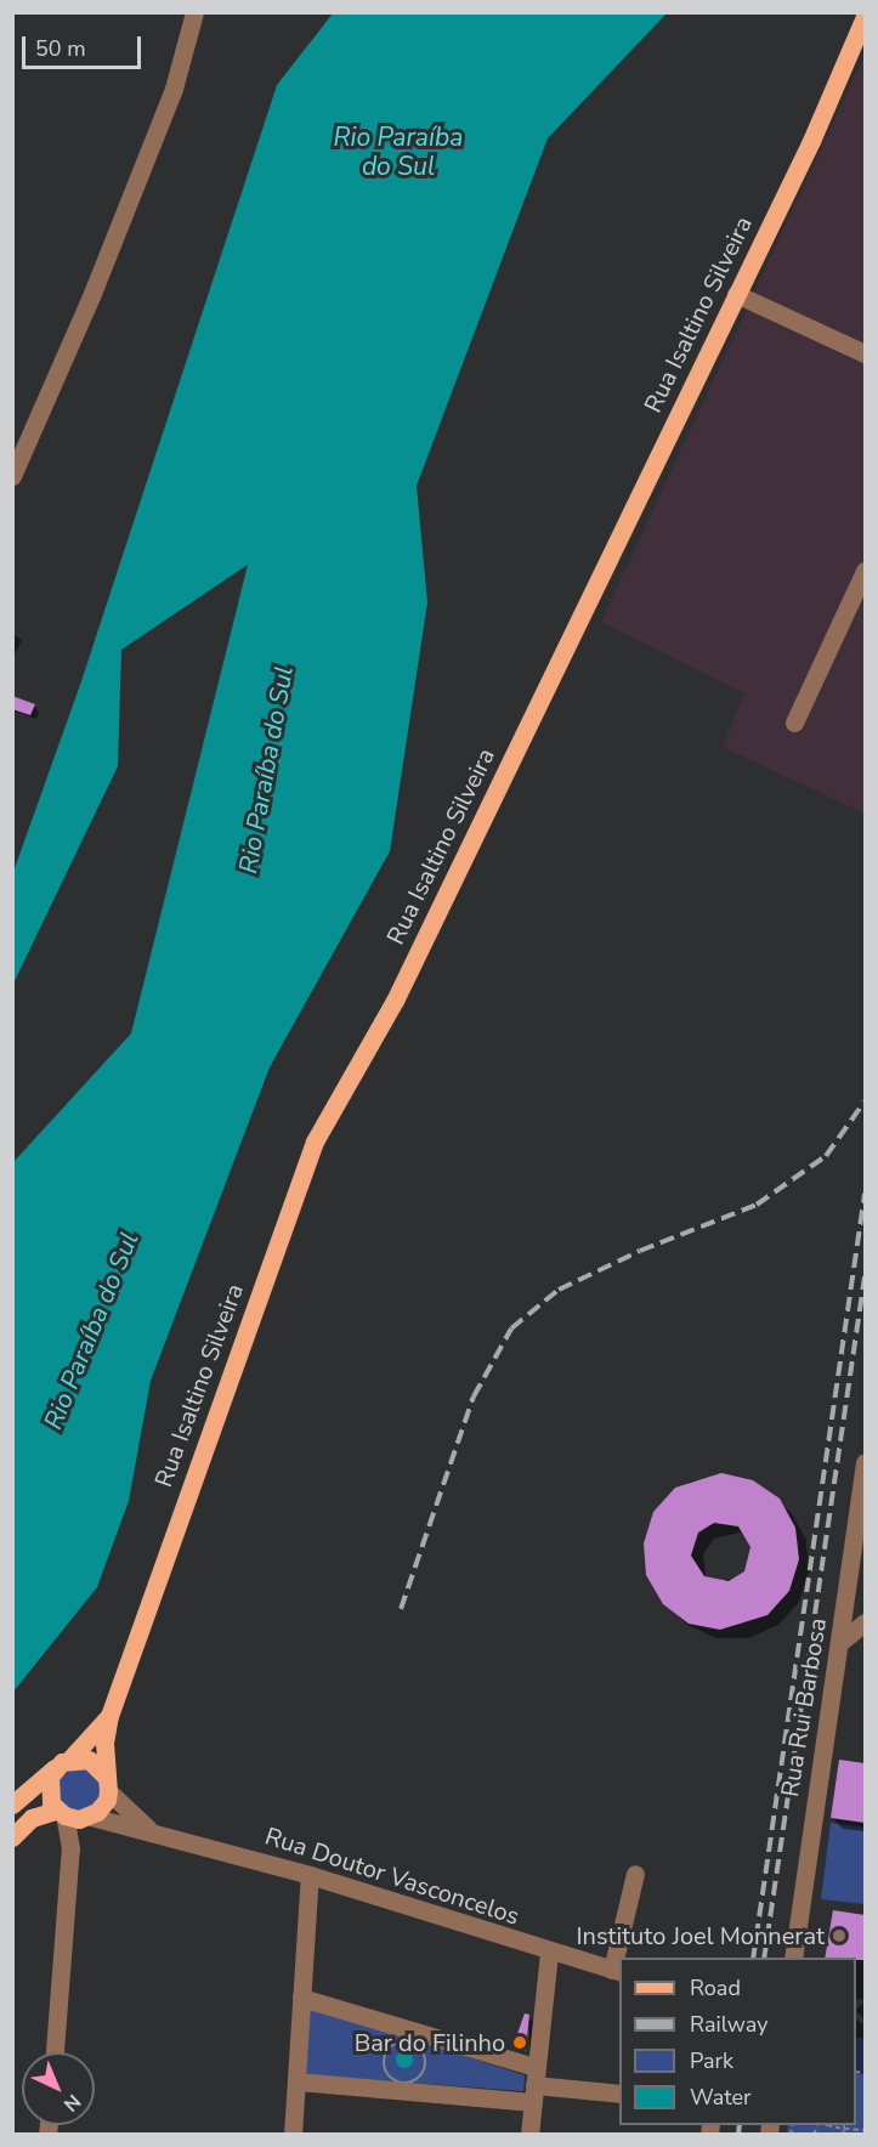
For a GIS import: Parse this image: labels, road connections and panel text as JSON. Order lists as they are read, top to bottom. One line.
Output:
{"streets":{"main road":["Rua Isaltino Silveira"],"street":["Rua Rui Barbosa","Rua Doutor Vasconcelos"]},"water":["Rio Paraíba do Sul"],"places":["Instituto Joel Monnerat","Bar do Filinho"],"legend":["Road","Railway","Park","Water"],"scale_bar":"50 m","north":"bottom right"}
